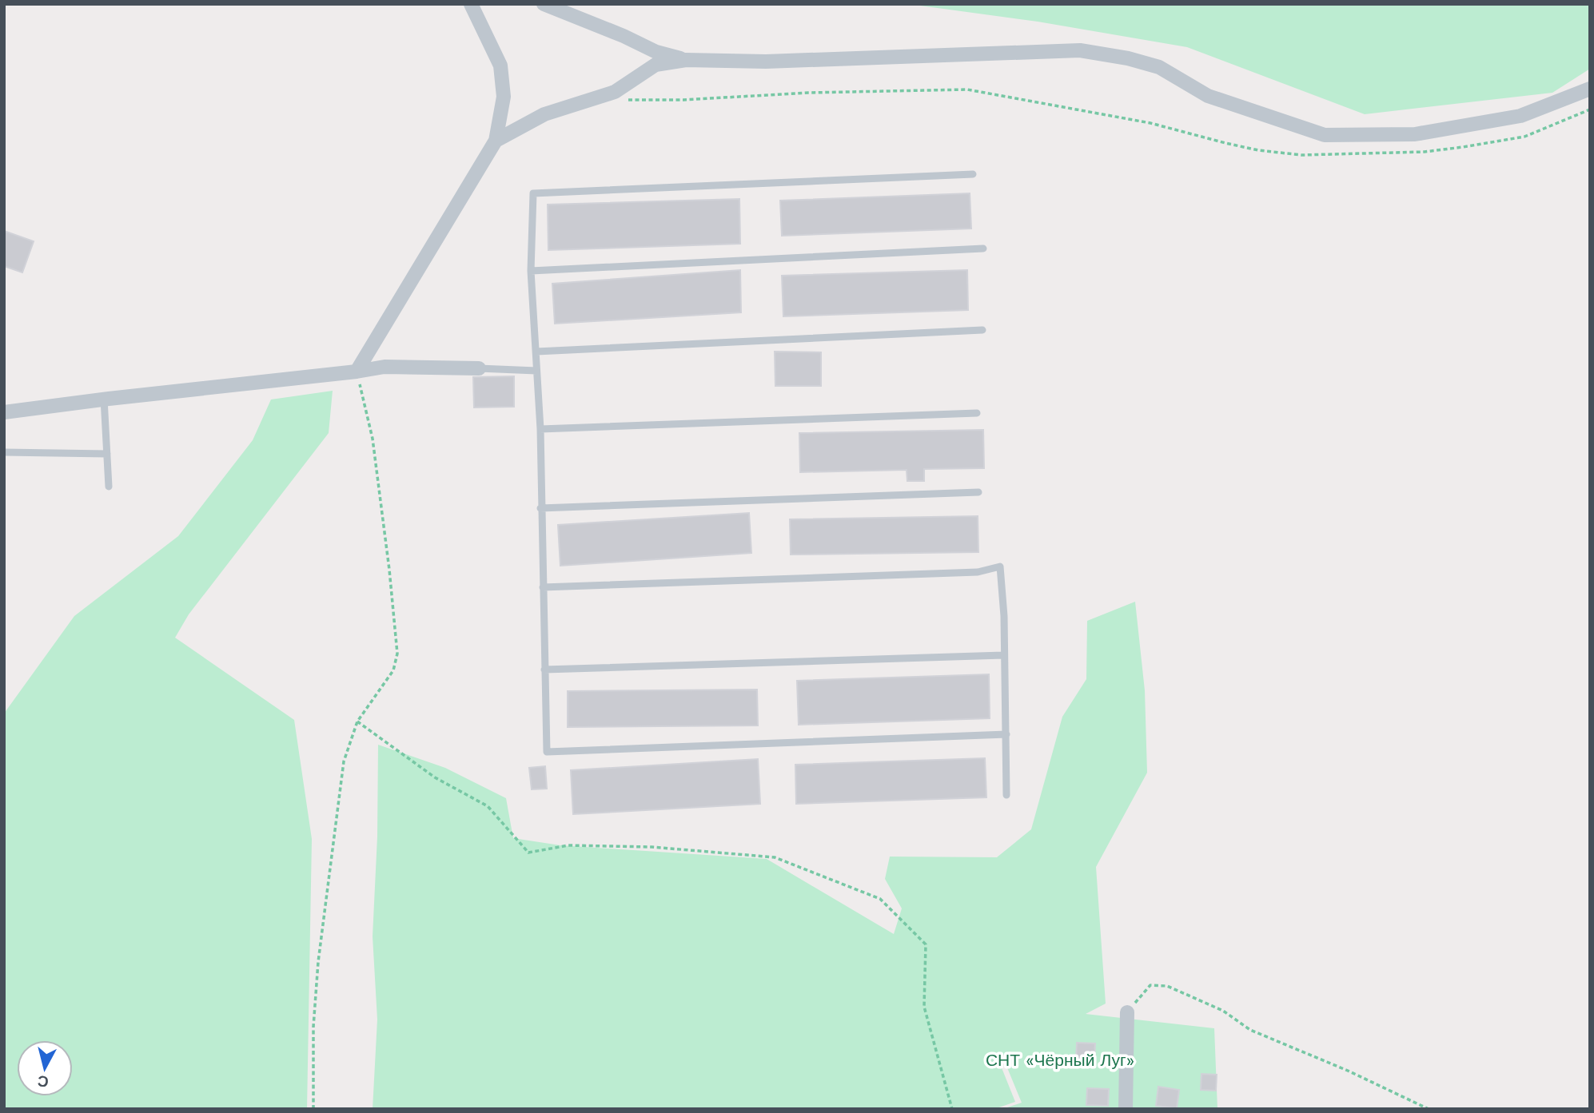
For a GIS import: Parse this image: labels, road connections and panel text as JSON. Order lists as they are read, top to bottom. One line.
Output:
{"parks":["СНТ «Чёрный Луг»"],"north":"bottom"}
